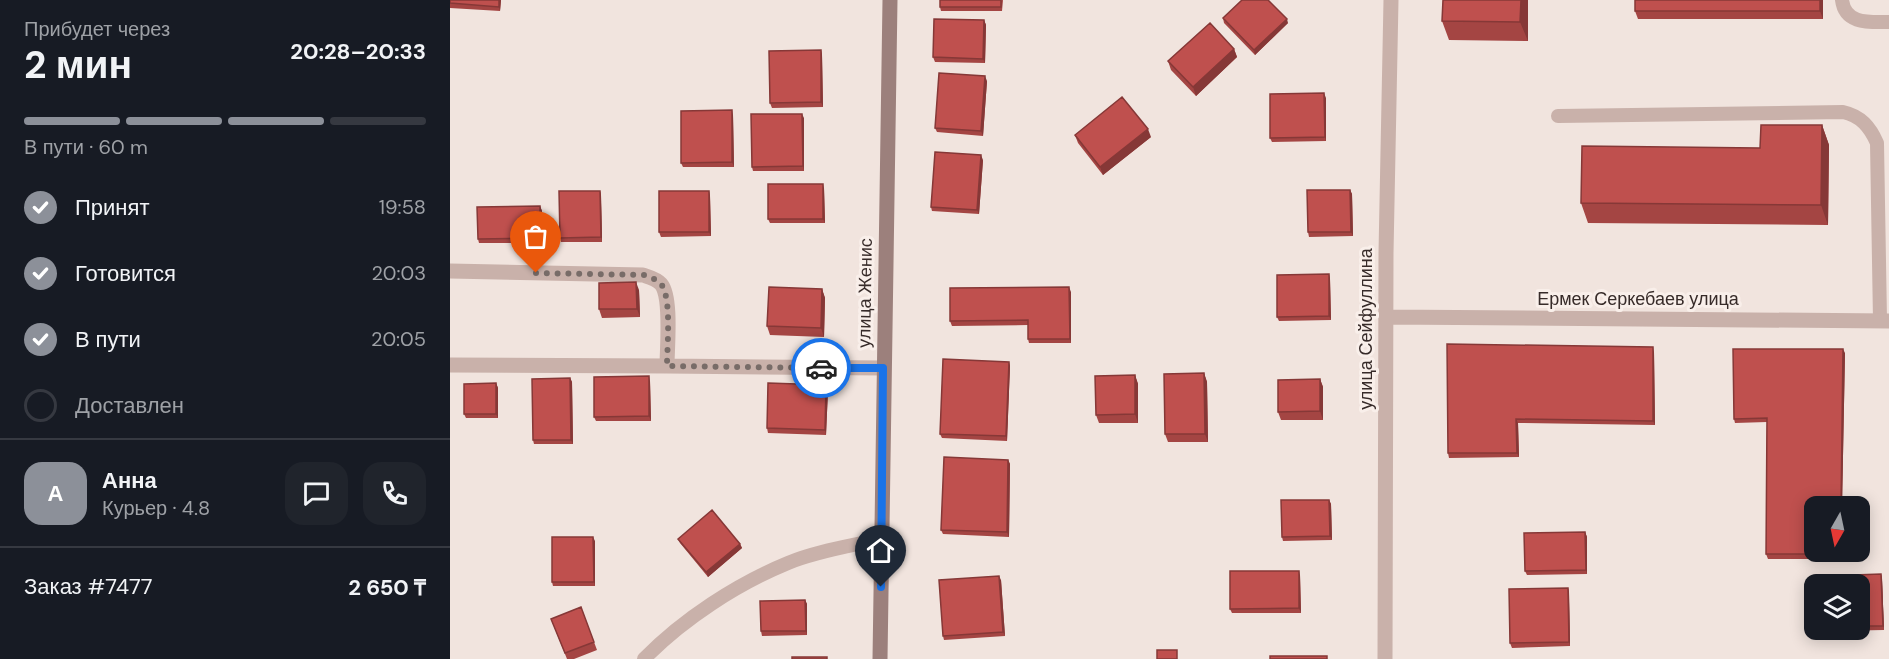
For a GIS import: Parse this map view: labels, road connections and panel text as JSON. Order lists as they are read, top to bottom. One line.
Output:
{"streets":{"street":["улица Женис","Ермек Серкебаев улица","улица Сейфуллина"]},"crossings":[["Ермек Серкебаев улица","улица Сейфуллина"]],"north":"bottom","page":{"heading":["2 мин","Прибудет через","20:28–20:33"],"panel":["Анна","Курьер · 4.8","Заказ #7477","2 650 ₸"],"bar":"В пути · 60 m","list":[["Принят","19:58"],["Готовится","20:03"],["В пути","20:05"],"Доставлен"],"round":"А"}}
